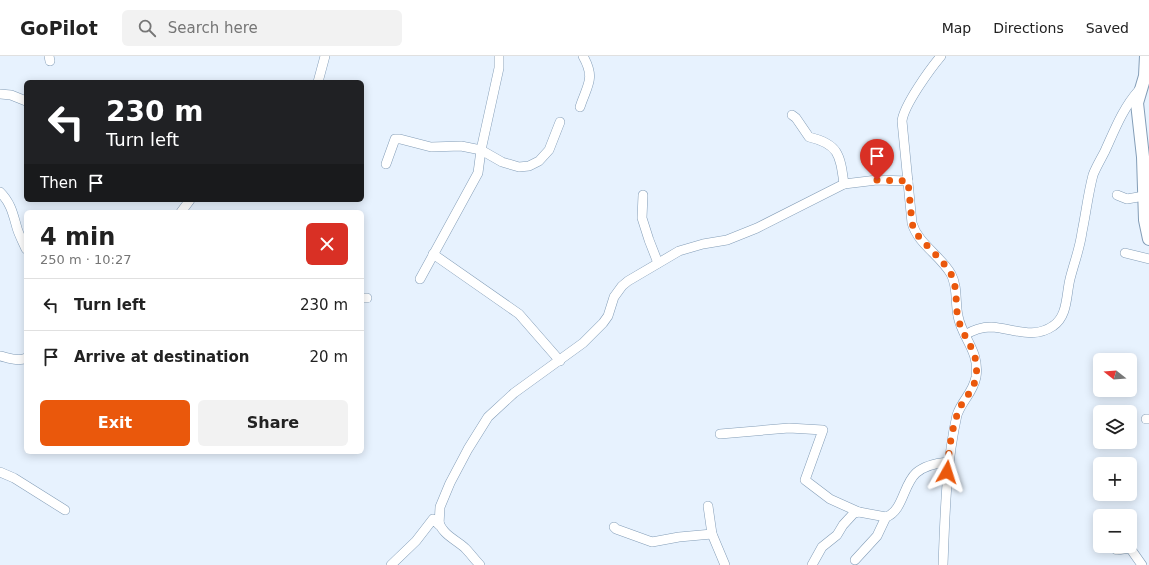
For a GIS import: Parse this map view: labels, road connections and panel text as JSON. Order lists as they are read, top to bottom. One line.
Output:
{"north":"left","page":{"header":"GoPilot","search":"Search here","nav":["Map","Directions","Saved"],"turn":["230 m","Turn left"],"then":"Then","heading":["4 min","250 m · 10:27"],"list":[{"name":"Turn left","value":"230 m"},{"name":"Arrive at destination","value":"20 m"}],"map_buttons":["+","−"],"buttons":["Exit","Share"]}}
